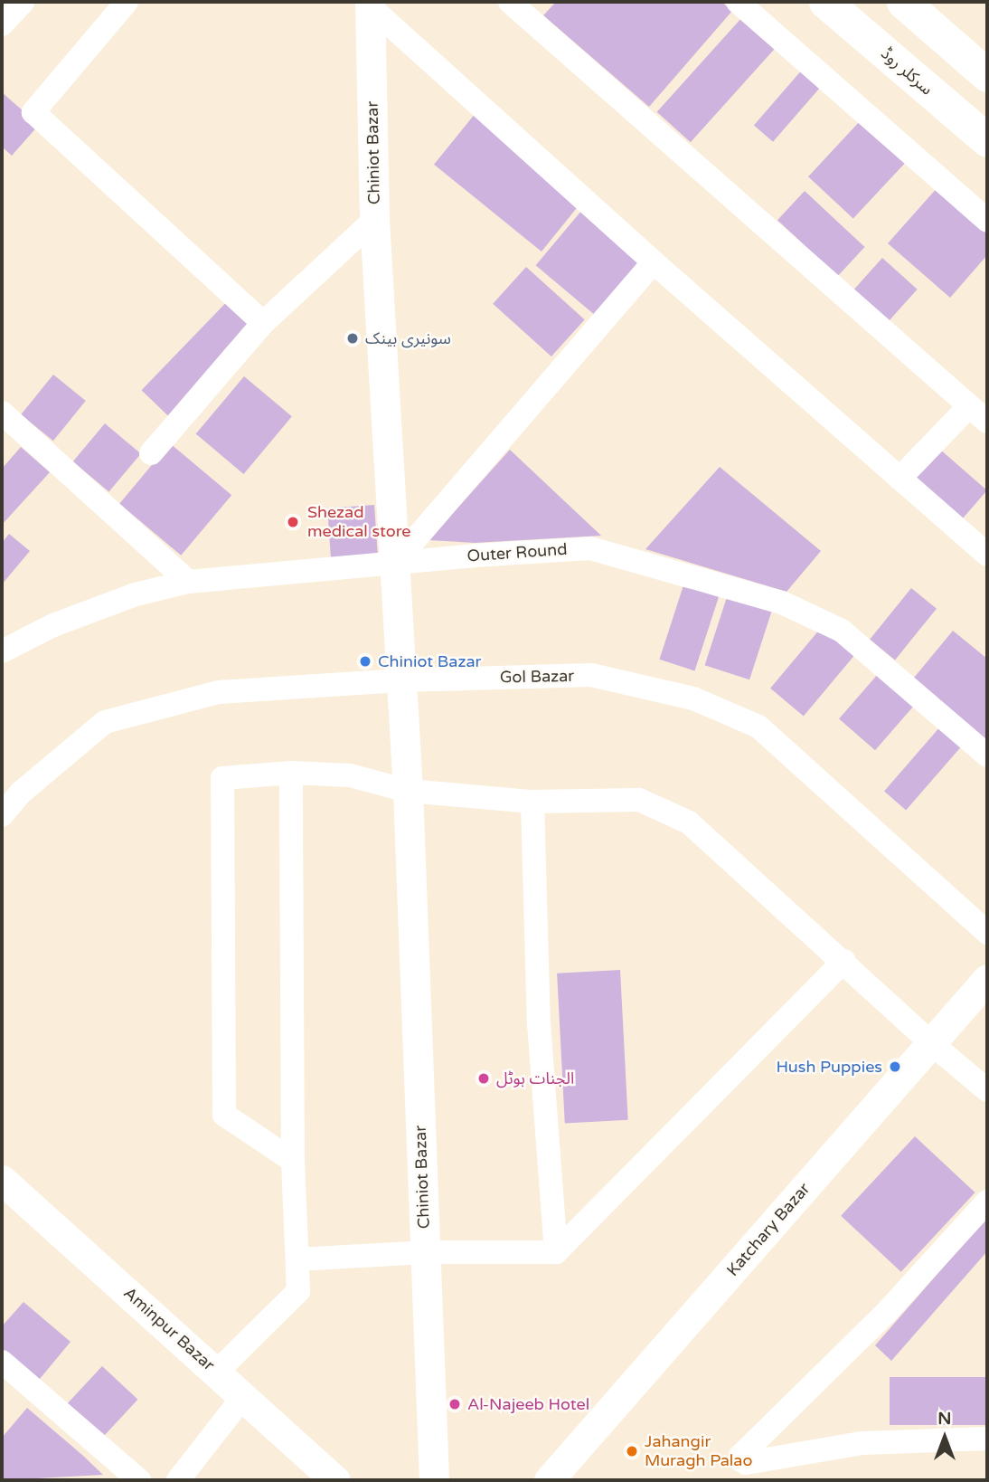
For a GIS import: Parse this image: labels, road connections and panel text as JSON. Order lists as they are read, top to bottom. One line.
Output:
{"streets":{"main road":["سرکلر روڈ"],"street":["Chiniot Bazar","Outer Round","Gol Bazar","Katchary Bazar","Aminpur Bazar"]},"crossings":[["Chiniot Bazar","Outer Round"],["Chiniot Bazar","Gol Bazar"]],"places":["سونیری بینک","Shezad medical store","Chiniot Bazar","Hush Puppies","الجنات ہوٹل","Al-Najeeb Hotel","Jahangir Muragh Palao"],"north":"top"}
